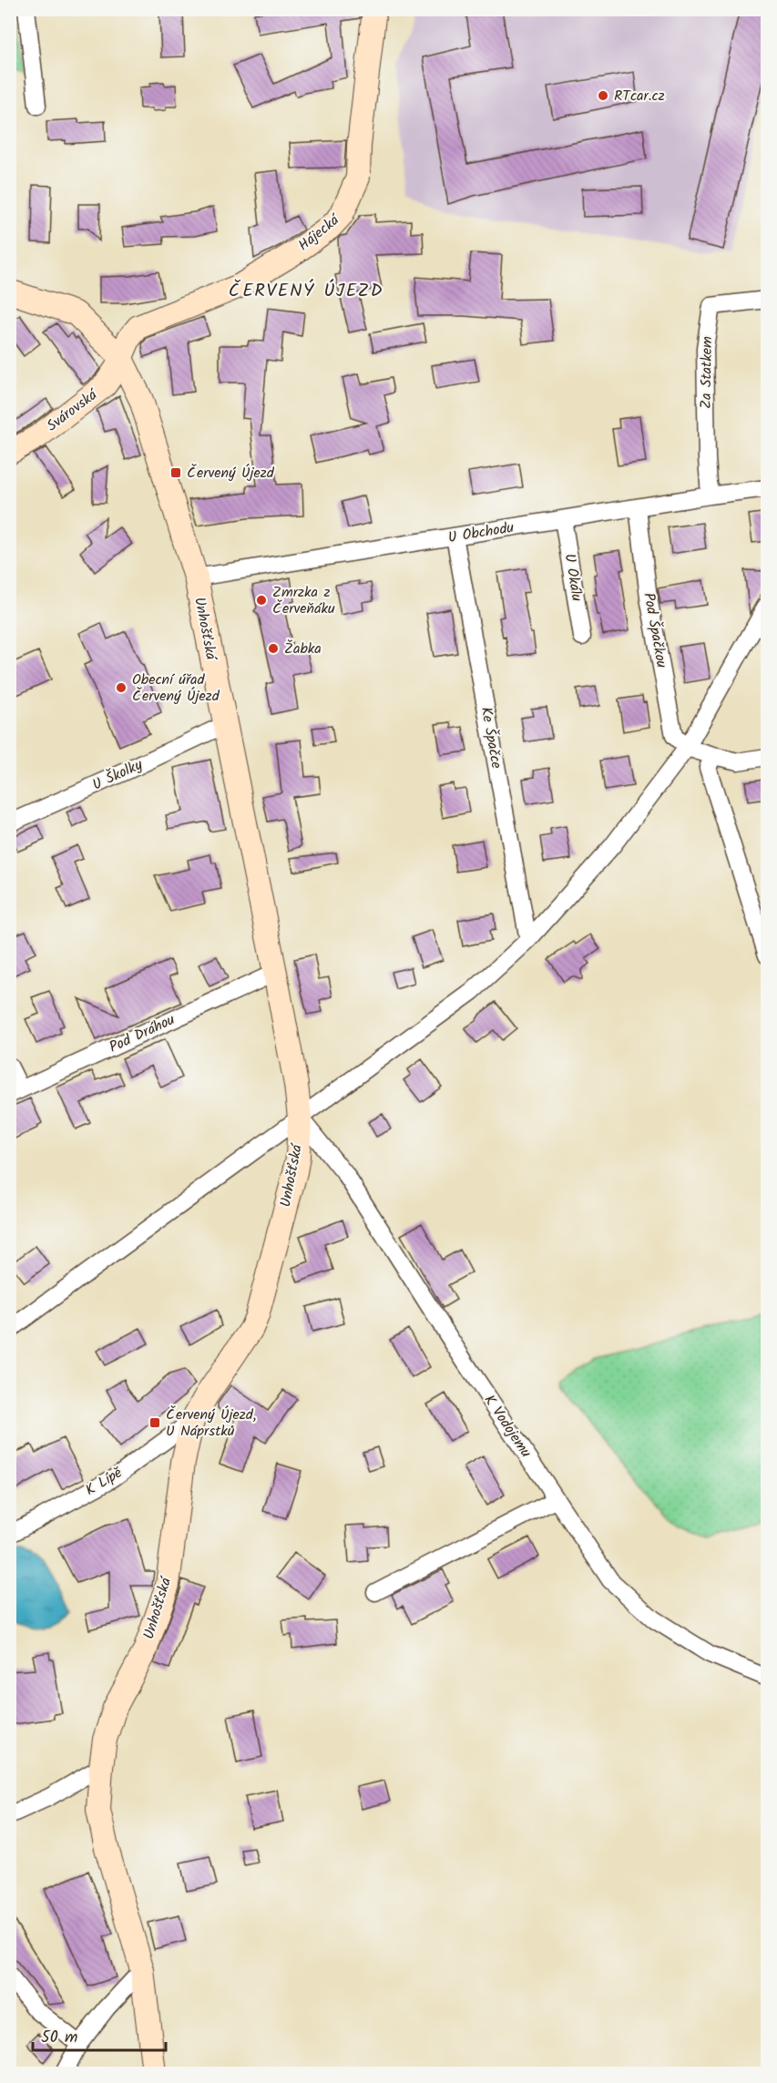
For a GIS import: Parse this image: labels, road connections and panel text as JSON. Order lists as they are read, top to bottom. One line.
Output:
{"streets":{"main road":["Hájecká","Svárovská","Unhošťská"],"street":["Za Statkem","U Obchodu","U Okálu","Pod Špačkou","Ke Špačce","U Školky","Pod Dráhou","K Vodojemu","K Lípě"]},"crossings":[["Hájecká","Svárovská"],["Hájecká","Unhošťská"],["Za Statkem","U Obchodu"],["Svárovská","Unhošťská"],["U Obchodu","U Okálu"],["U Obchodu","Unhošťská"],["U Obchodu","Pod Špačkou"],["U Obchodu","Ke Špačce"],["Unhošťská","U Školky"],["Unhošťská","Pod Dráhou"],["Unhošťská","K Vodojemu"],["Unhošťská","K Lípě"]],"districts":["ČERVENÝ ÚJEZD"],"places":{"other":["RTcar.cz","Zmrzka z Červeňáku","Žabka","Obecní úřad Červený Újezd"],"transit":["Červený Újezd","Červený Újezd, U Náprstků"]},"scale_bar":"50 m"}
